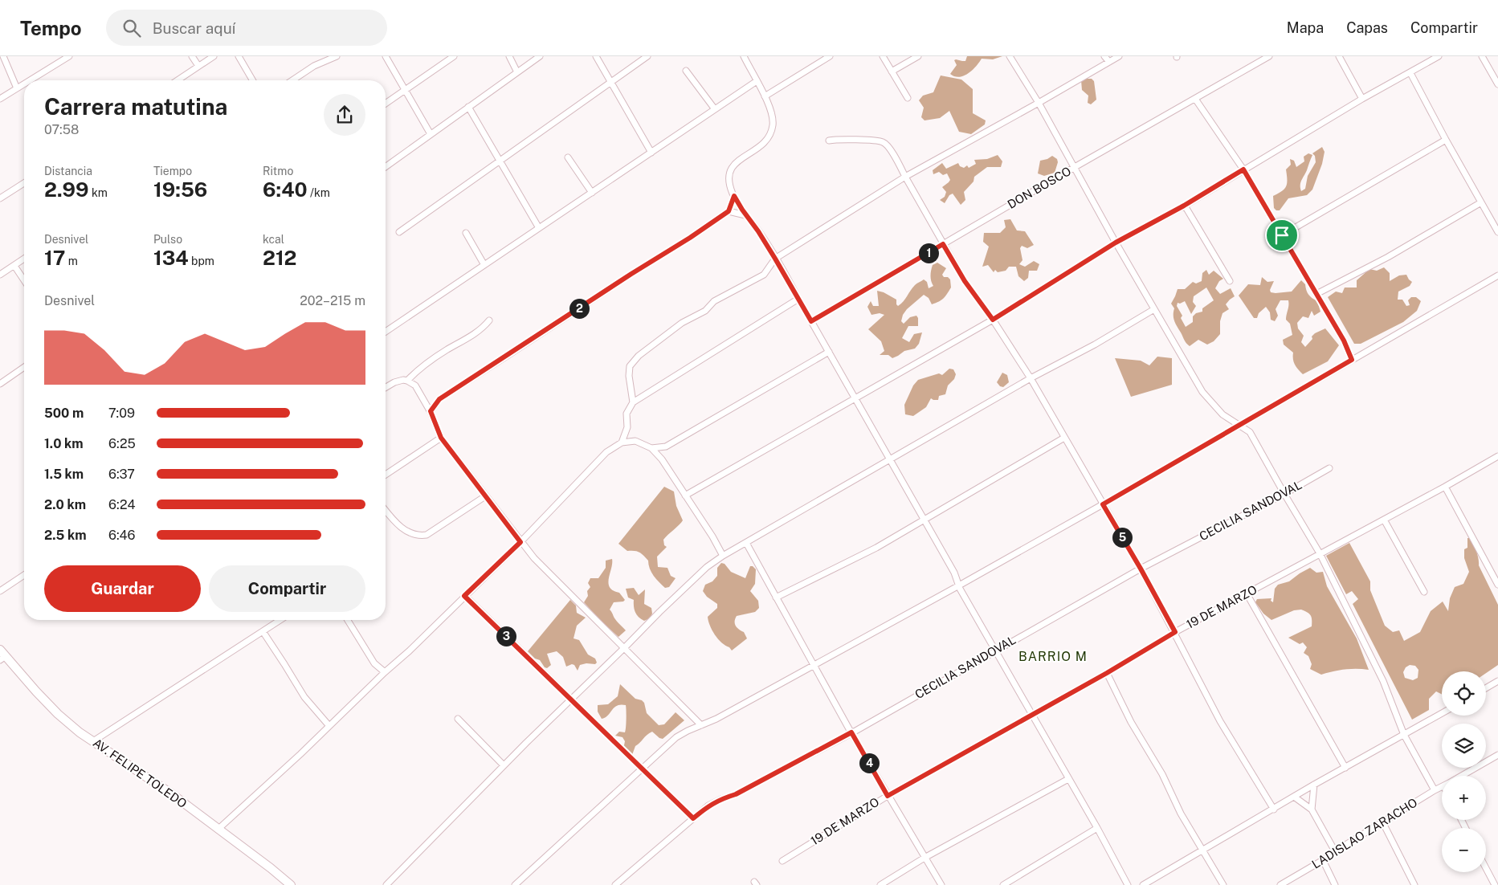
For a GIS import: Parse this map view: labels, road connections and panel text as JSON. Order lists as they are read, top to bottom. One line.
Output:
{"streets":{"main road":["AV. FELIPE TOLEDO"],"street":["DON BOSCO","CECILIA SANDOVAL","19 DE MARZO","LADISLAO ZARACHO"]},"districts":["BARRIO M"],"page":{"header":"Tempo","search":"Buscar aquí","nav":["Mapa","Capas","Compartir"],"heading":["Carrera matutina","07:58"],"stats":[["Distancia","2.99 km"],["Tiempo","19:56"],["Ritmo","6:40 /km"],["Desnivel","17 m"],["Pulso","134 bpm"],["kcal","212"]],"pins":["1","2","5","3","4"],"chart":["Desnivel","202–215 m"],"list":[{"name":"500 m","note":"7:09"},{"name":"1.0 km","note":"6:25"},{"name":"1.5 km","note":"6:37"},{"name":"2.0 km","note":"6:24"},{"name":"2.5 km","note":"6:46"}],"buttons":["Guardar","Compartir"],"map_buttons":["+","−"]}}
